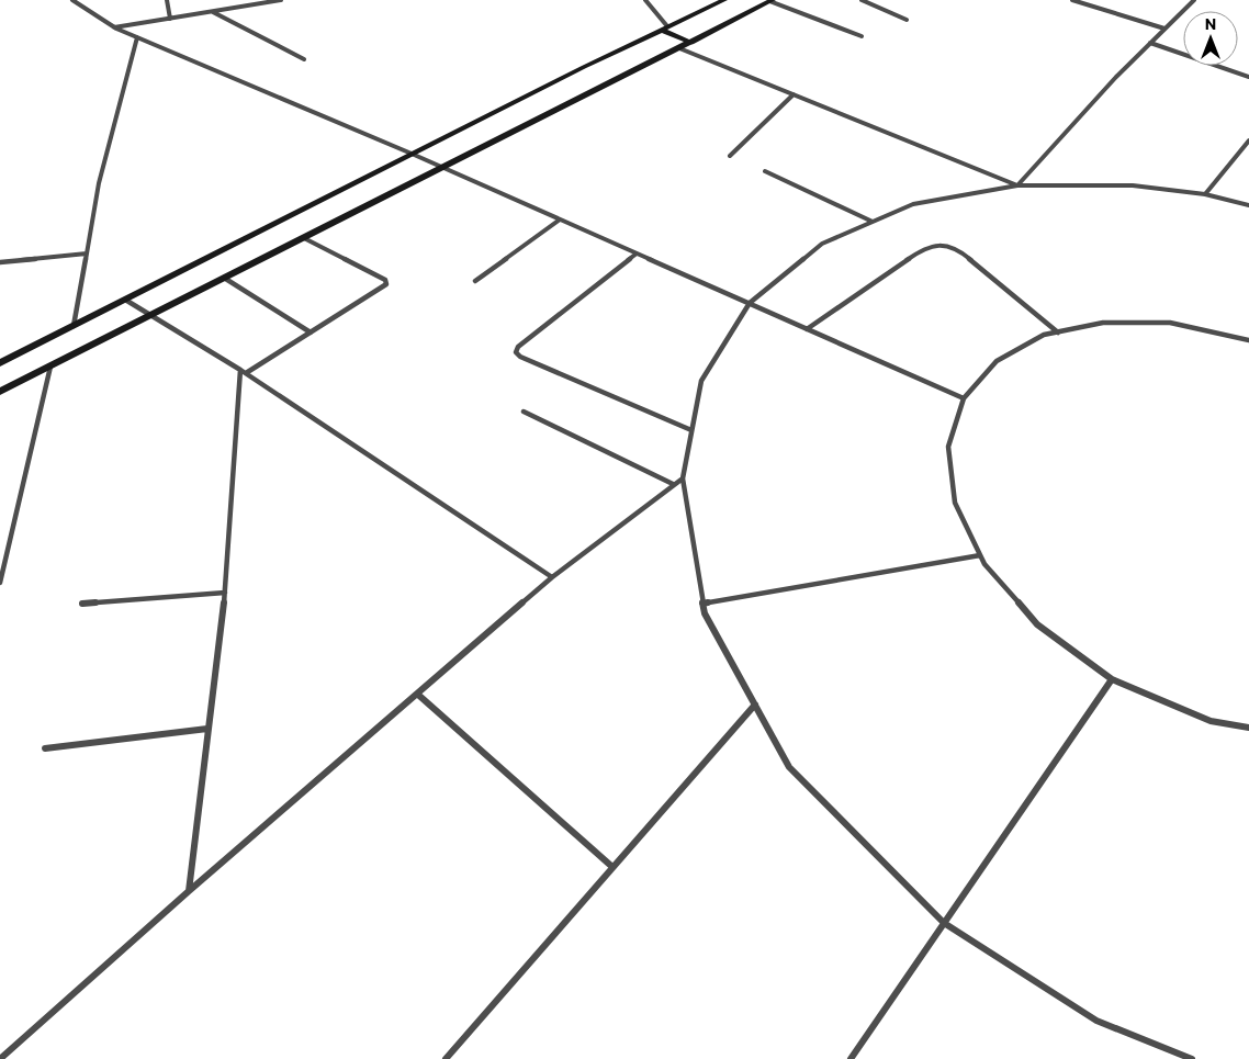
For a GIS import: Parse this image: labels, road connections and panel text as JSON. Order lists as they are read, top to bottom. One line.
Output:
{"north":"top"}
